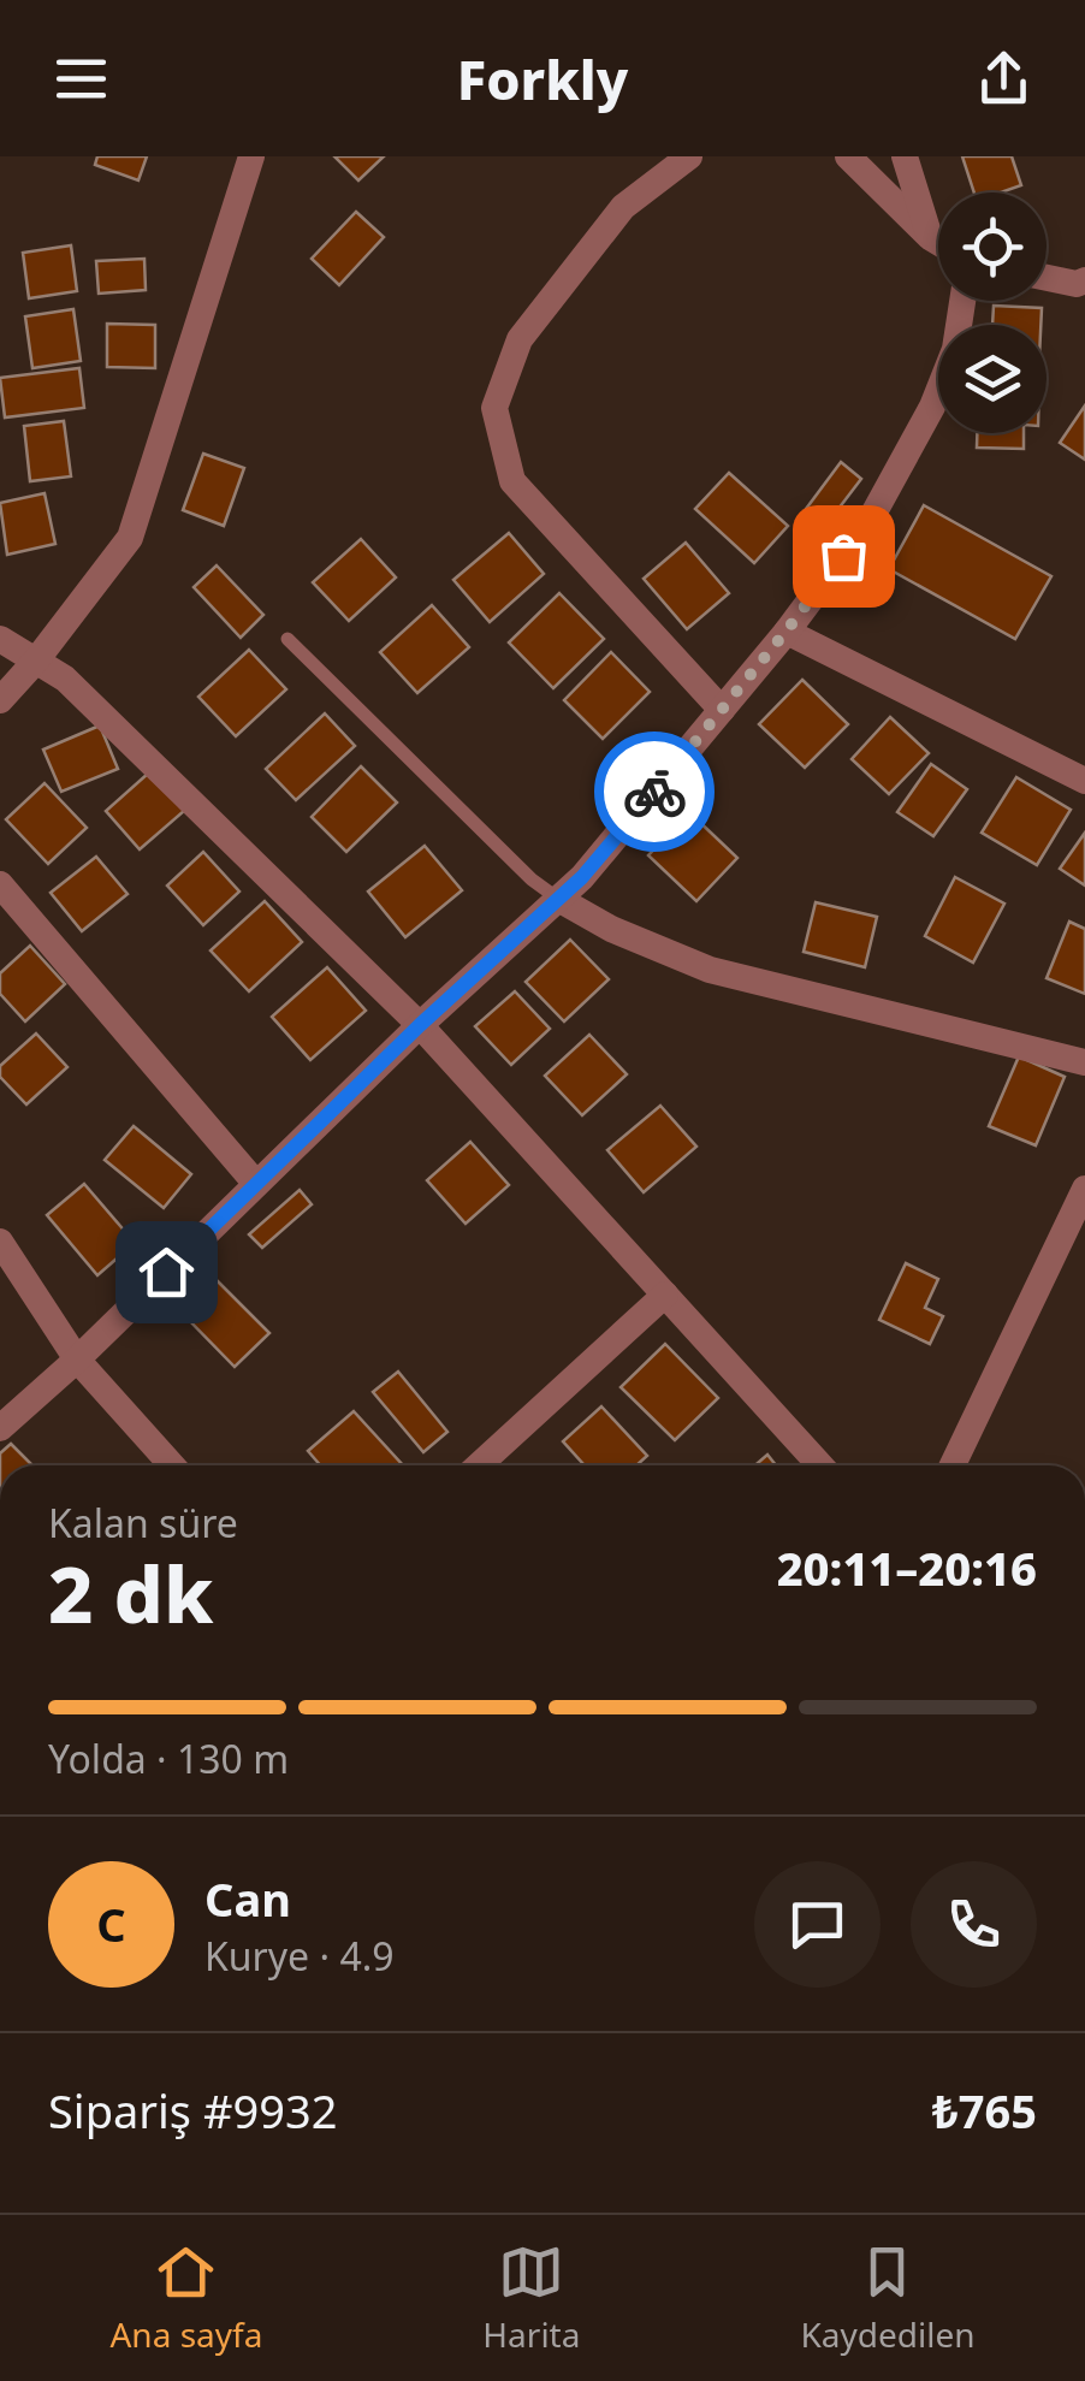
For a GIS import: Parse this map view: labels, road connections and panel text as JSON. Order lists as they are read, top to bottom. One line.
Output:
{"page":{"header":"Forkly","heading":["2 dk","Kalan süre","20:11–20:16"],"panel":["Can","Kurye · 4.9","Sipariş #9932","₺765"],"bar":"Yolda · 130 m","round":"C","tabs":["Ana sayfa","Harita","Kaydedilen"]}}
